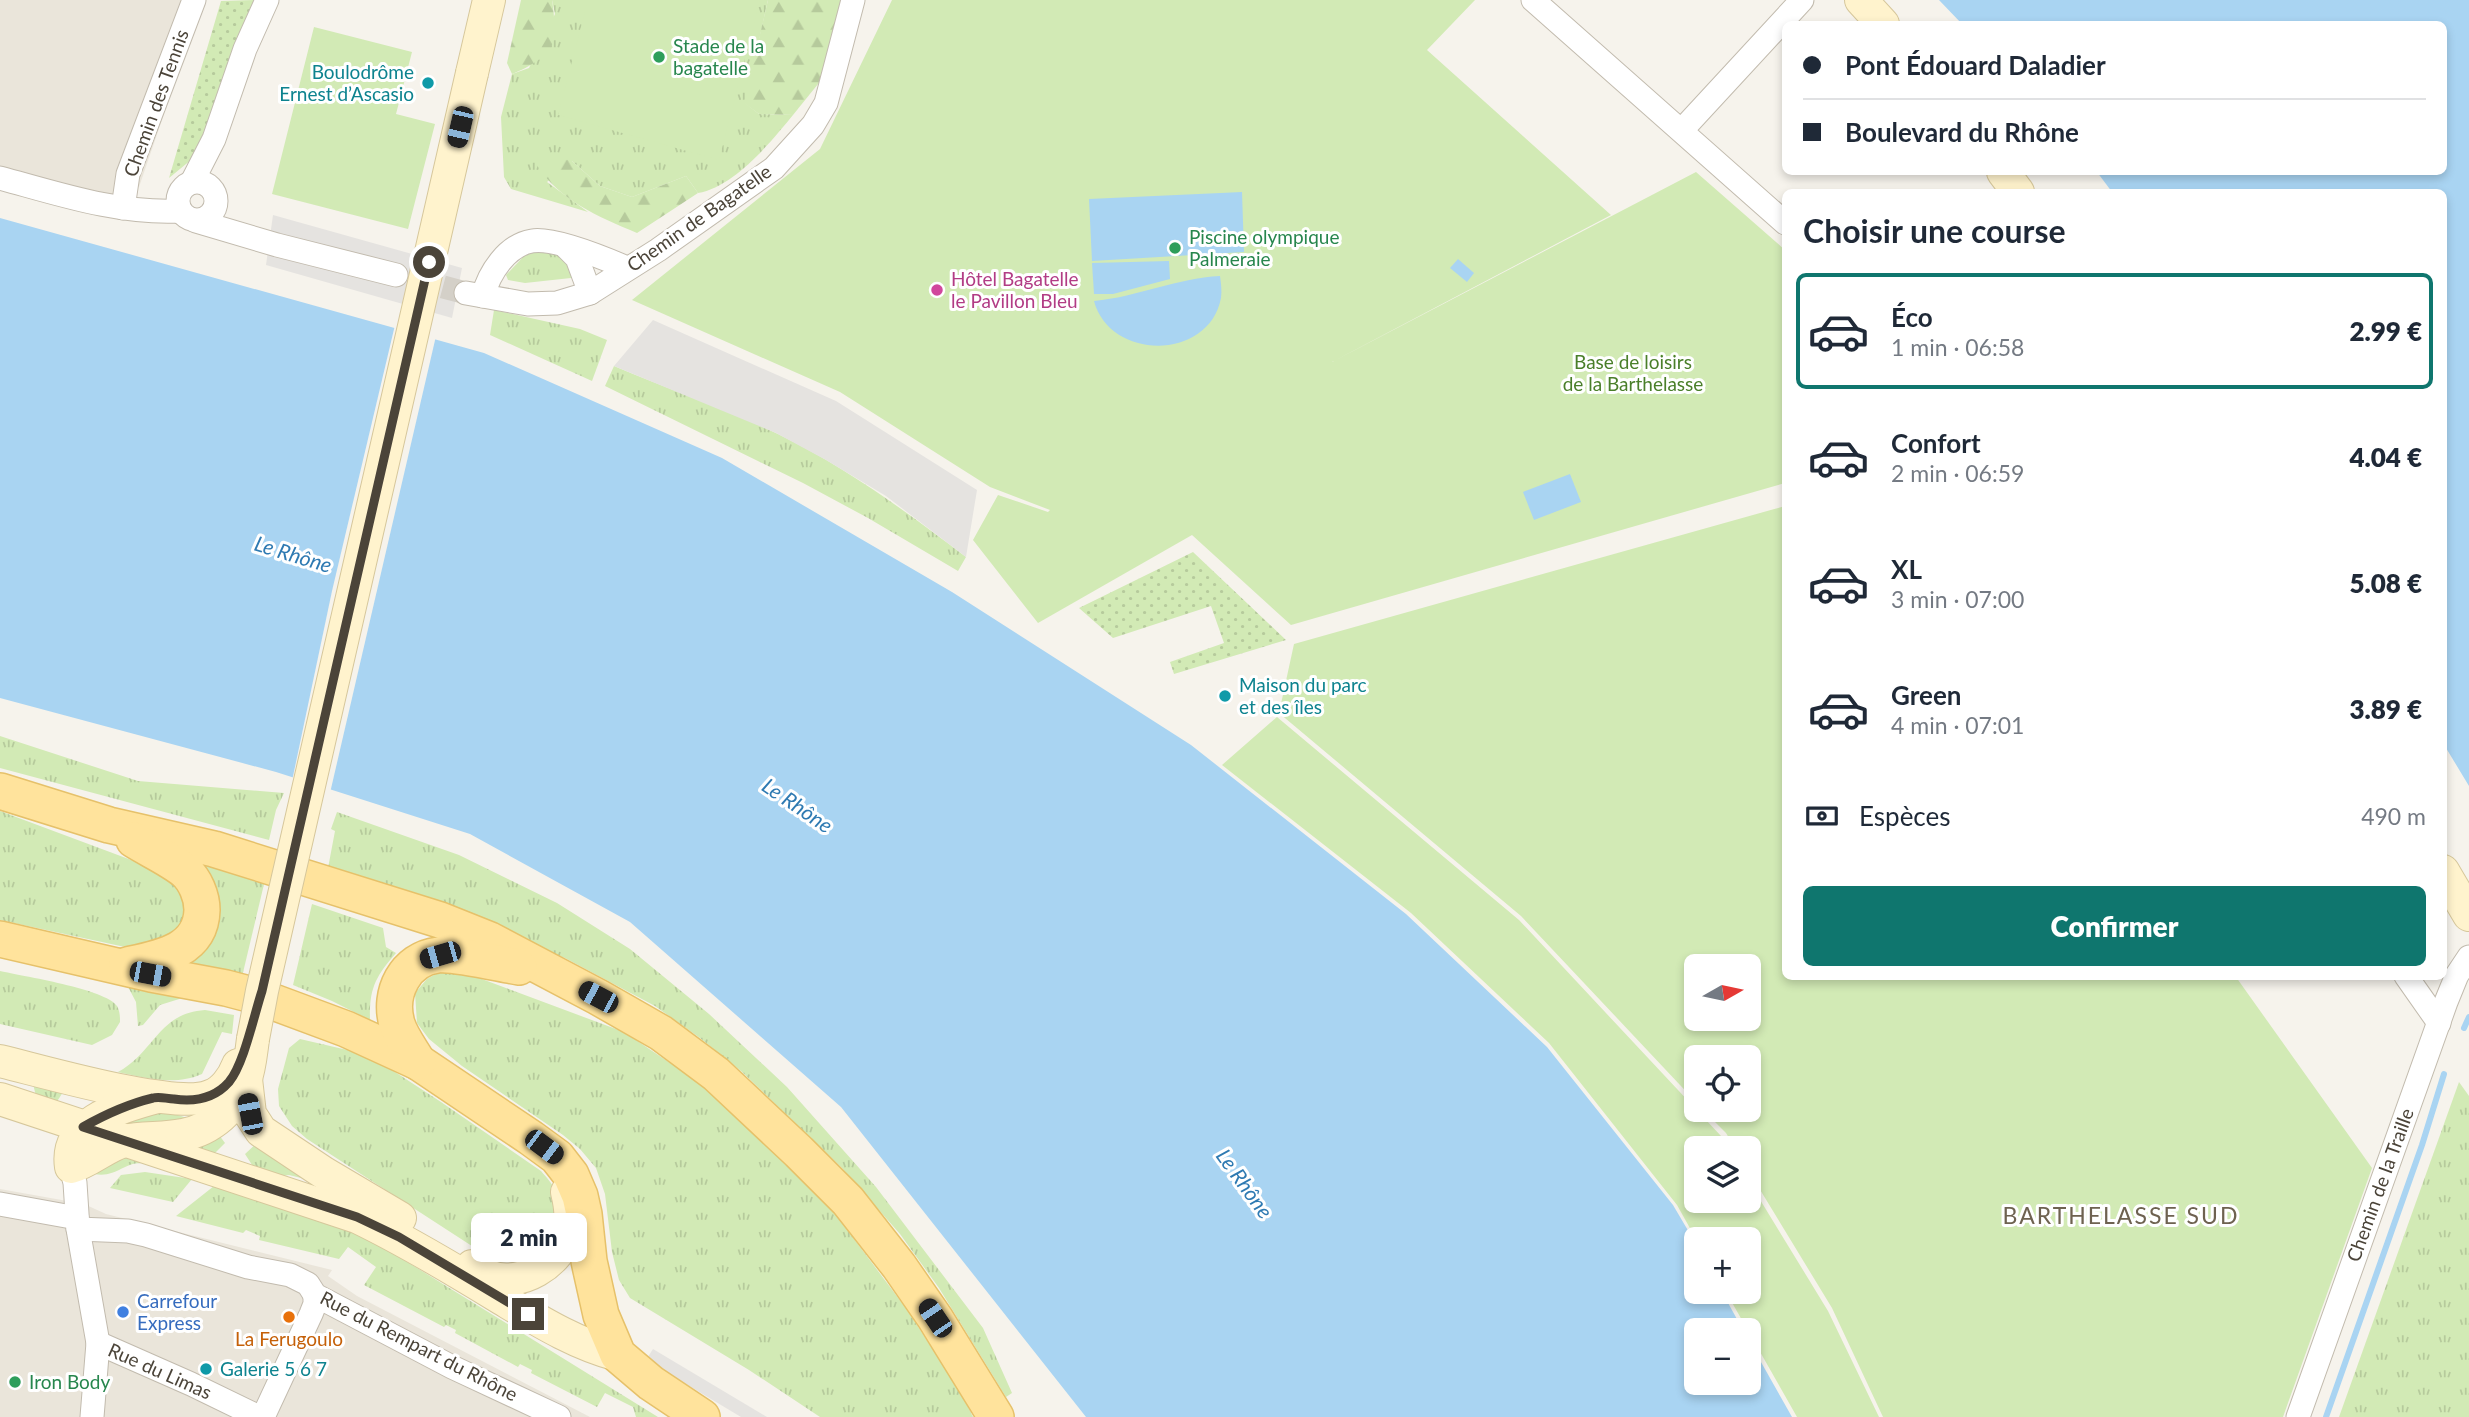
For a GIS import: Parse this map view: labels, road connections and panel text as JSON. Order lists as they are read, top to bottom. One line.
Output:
{"streets":{"street":["Chemin des Tennis","Chemin de Bagatelle","Chemin de la Traille","Rue du Rempart du Rhône","Rue du Limas"]},"districts":["BARTHELASSE SUD"],"water":["Le Rhône"],"parks":["Base de loisirs de la Barthelasse"],"places":["Stade de la bagatelle","Boulodrôme Ernest d’Ascasio","Piscine olympique Palmeraie","Hôtel Bagatelle le Pavillon Bleu","Maison du parc et des îles","Carrefour Express","La Ferugoulo","Galerie 5 6 7","Iron Body"],"north":"right","page":{"banner":["Pont Édouard Daladier","Boulevard du Rhône"],"heading":"Choisir une course","list":[{"name":"Éco","note":"1 min · 06:58","value":"2.99 €"},{"name":"Confort","note":"2 min · 06:59","value":"4.04 €"},{"name":"XL","note":"3 min · 07:00","value":"5.08 €"},{"name":"Green","note":"4 min · 07:01","value":"3.89 €"}],"pay":["Espèces","490 m"],"buttons":"Confirmer","map_buttons":["+","−"],"bubble":"2 min"}}
